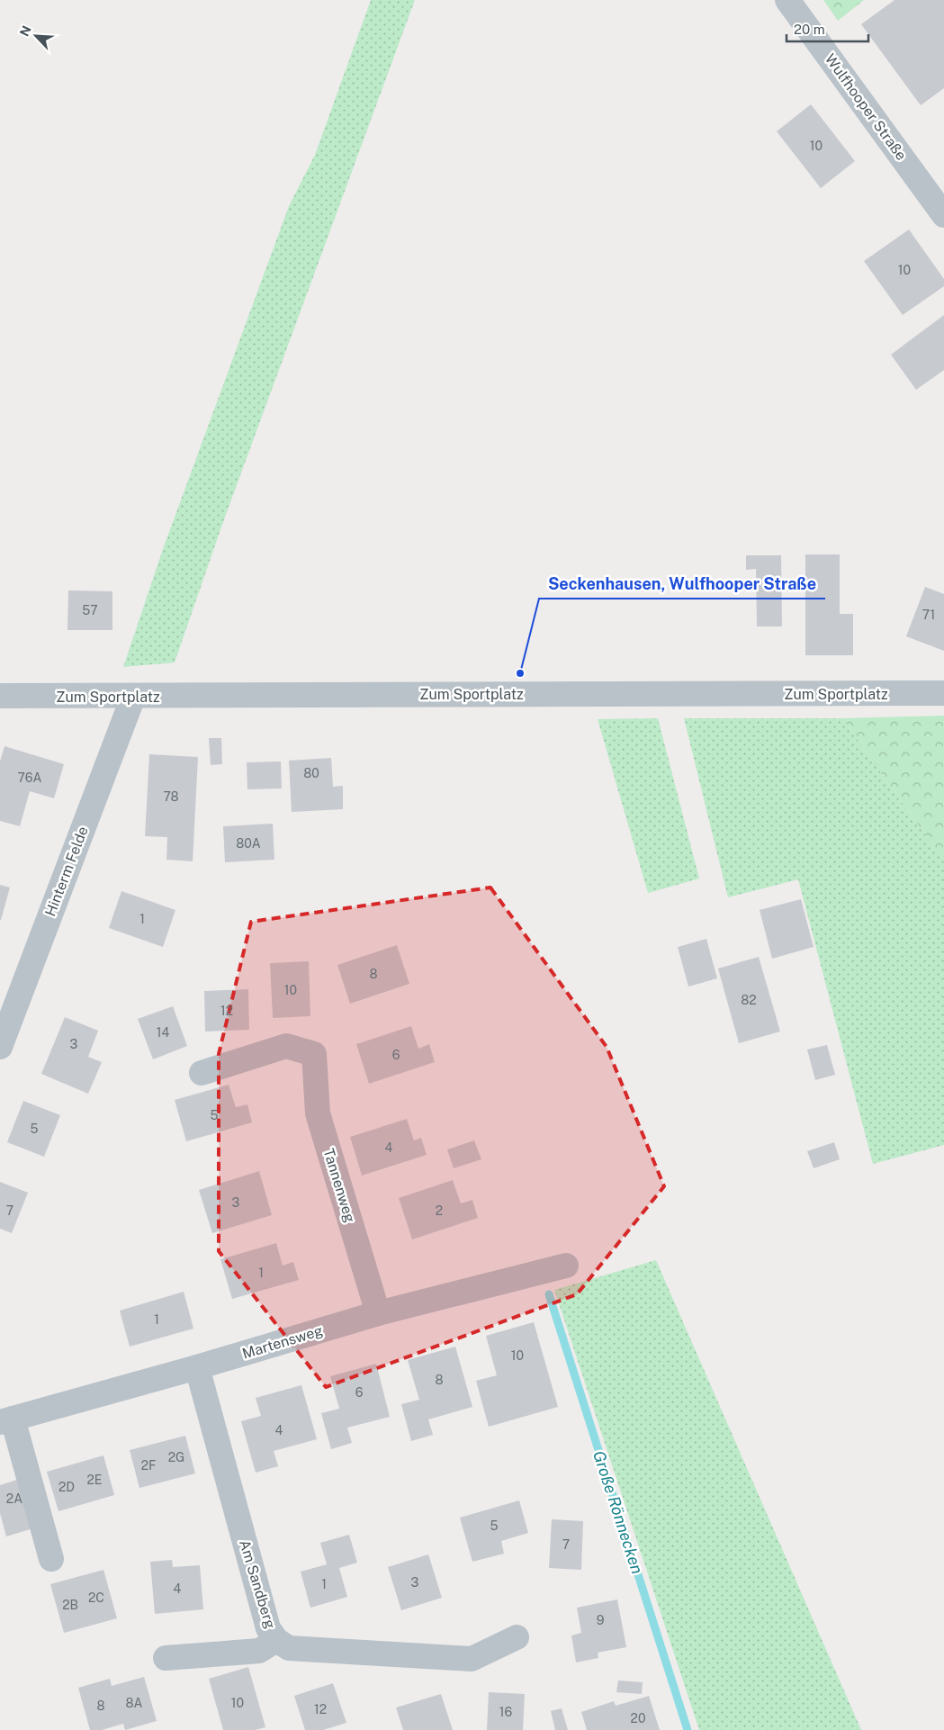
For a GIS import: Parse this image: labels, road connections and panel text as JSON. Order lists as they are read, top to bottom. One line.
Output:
{"streets":{"street":["Wulfhooper Straße","Zum Sportplatz","Hinterm Felde","Tannenweg","Martensweg","Am Sandberg"]},"crossings":[["Zum Sportplatz","Hinterm Felde"],["Tannenweg","Martensweg"],["Martensweg","Am Sandberg"]],"water":["Große Rönnecken"],"places":["Seckenhausen, Wulfhooper Straße"],"house_numbers":["10","10","57","71","80","76A","78","80A","1","8","10","82","12","14","3","6","5","5","4","3","7","2","1","1","10","8","6","4","2G","2F","2E","2D","2A","5","7","3","1","4","2C","2B","9","8A","10","8","12","16","20"],"scale_bar":"20 m","north":"top left"}
